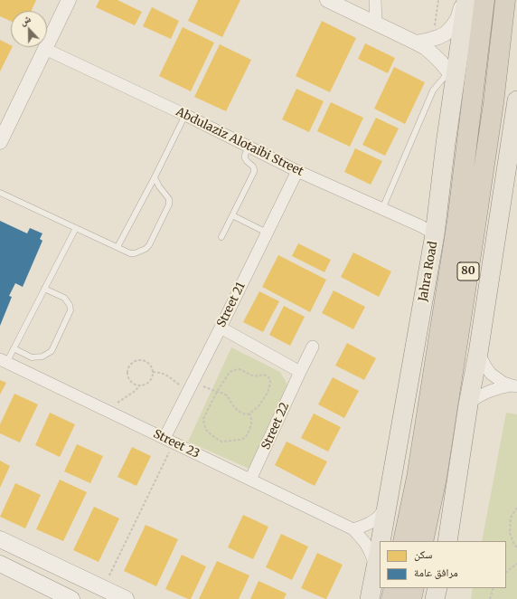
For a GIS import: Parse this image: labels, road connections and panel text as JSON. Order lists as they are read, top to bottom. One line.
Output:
{"streets":{"highway":["Jahra Road","80"],"street":["Abdulaziz Alotaibi Street","Street 21","Street 22","Street 23"]},"crossings":[["Abdulaziz Alotaibi Street","Jahra Road"],["Abdulaziz Alotaibi Street","Street 21"],["Jahra Road","Street 23"],["Street 21","Street 23"],["Street 22","Street 23"]],"legend":["سكن","مرافق عامة"],"north":"top"}
